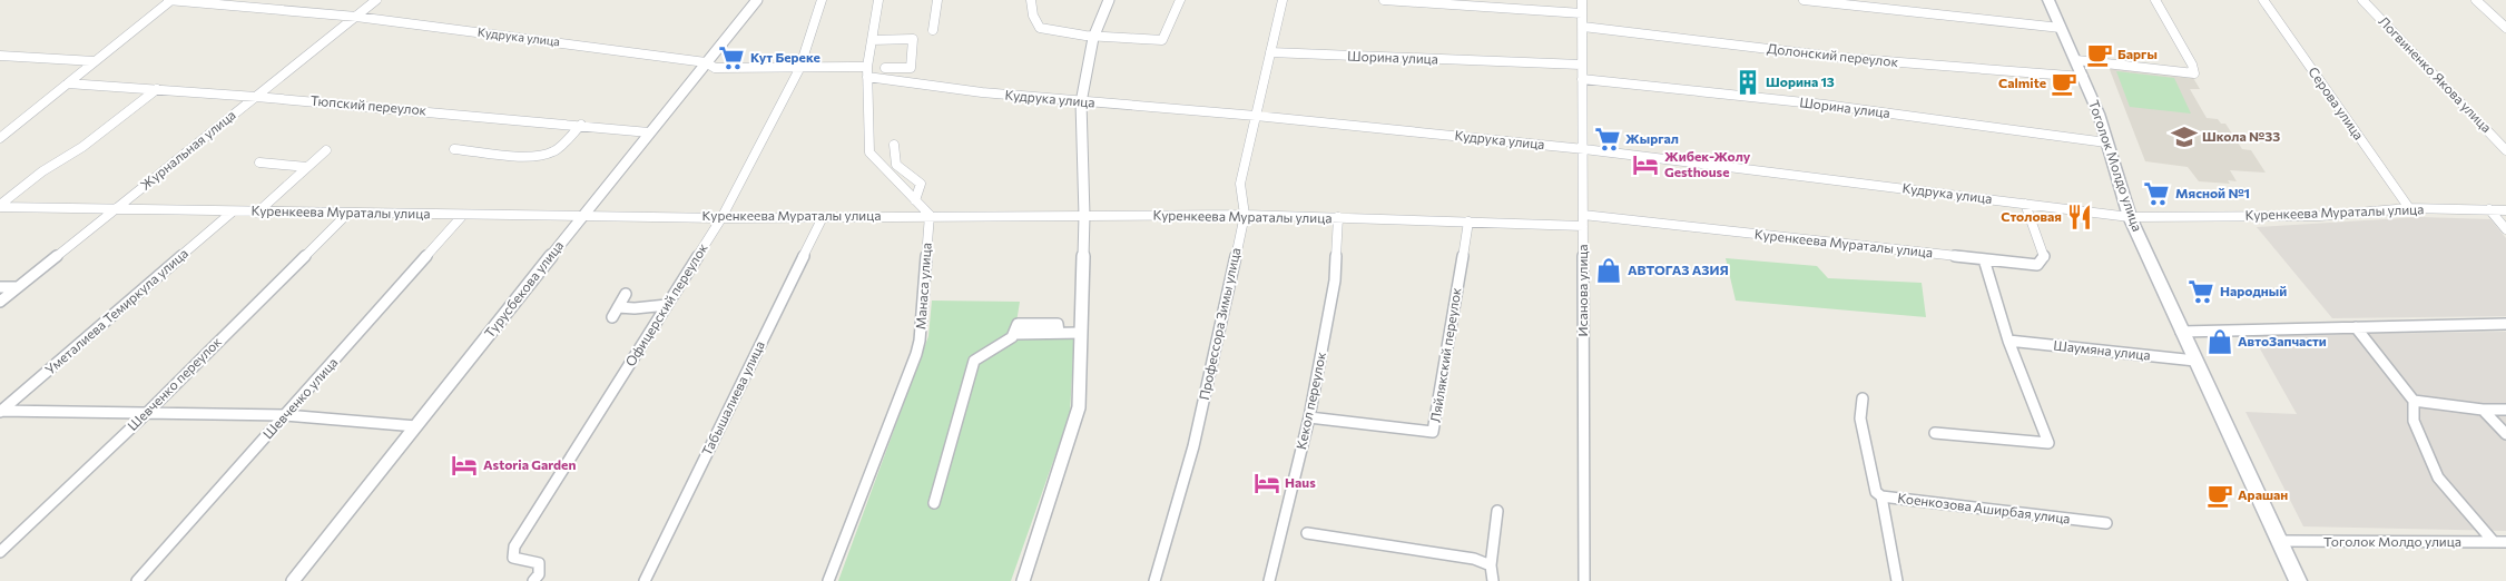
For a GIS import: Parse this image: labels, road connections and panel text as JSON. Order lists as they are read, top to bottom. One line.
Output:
{"streets":{"main road":["Тоголок Молдо улица"],"street":["Кудрука улица","Долонский переулок","Шорина улица","Логвиненко Якова улица","Серова улица","Тюпский переулок","Журнальная улица","Куренкеева Мураталы улица","Манаса улица","Турусбекова улица","Исанова улица","Офицерский переулок","Уметалиева Темиркула улица","Профессора Зимы улица","Шаумяна улица","Ляйлякский переулок","Шевченко переулок","Шевченко улица","Табышалиева улица","Кекол переулок","Коенкозова Аширбая улица"]},"crossings":[["Кудрука улица","Журнальная улица"],["Кудрука улица","Тоголок Молдо улица"],["Кудрука улица","Куренкеева Мураталы улица"],["Кудрука улица","Турусбекова улица"],["Кудрука улица","Исанова улица"],["Кудрука улица","Офицерский переулок"],["Кудрука улица","Профессора Зимы улица"],["Долонский переулок","Тоголок Молдо улица"],["Долонский переулок","Исанова улица"],["Шорина улица","Тоголок Молдо улица"],["Шорина улица","Исанова улица"],["Шорина улица","Профессора Зимы улица"],["Серова улица","Куренкеева Мураталы улица"],["Тюпский переулок","Журнальная улица"],["Тюпский переулок","Турусбекова улица"],["Журнальная улица","Куренкеева Мураталы улица"],["Тоголок Молдо улица","Куренкеева Мураталы улица"],["Тоголок Молдо улица","Шаумяна улица"],["Куренкеева Мураталы улица","Манаса улица"],["Куренкеева Мураталы улица","Турусбекова улица"],["Куренкеева Мураталы улица","Исанова улица"],["Куренкеева Мураталы улица","Офицерский переулок"],["Куренкеева Мураталы улица","Уметалиева Темиркула улица"],["Куренкеева Мураталы улица","Профессора Зимы улица"],["Куренкеева Мураталы улица","Ляйлякский переулок"],["Куренкеева Мураталы улица","Шевченко переулок"],["Куренкеева Мураталы улица","Шевченко улица"],["Куренкеева Мураталы улица","Табышалиева улица"],["Куренкеева Мураталы улица","Кекол переулок"],["Ляйлякский переулок","Кекол переулок"]],"places":{"cafe":["Баргы","Calmite","Арашан"],"supermarket":["Кут Береке","Жыргал","Мясной №1","Народный"],"building":["Шорина 13"],"school or university":["Школа №33"],"hotel":["Жибек-Жолу Gesthouse","Astoria Garden","Haus"],"restaurant":["Столовая"],"shop":["АВТОГАЗ АЗИЯ","АвтоЗапчасти"]}}
